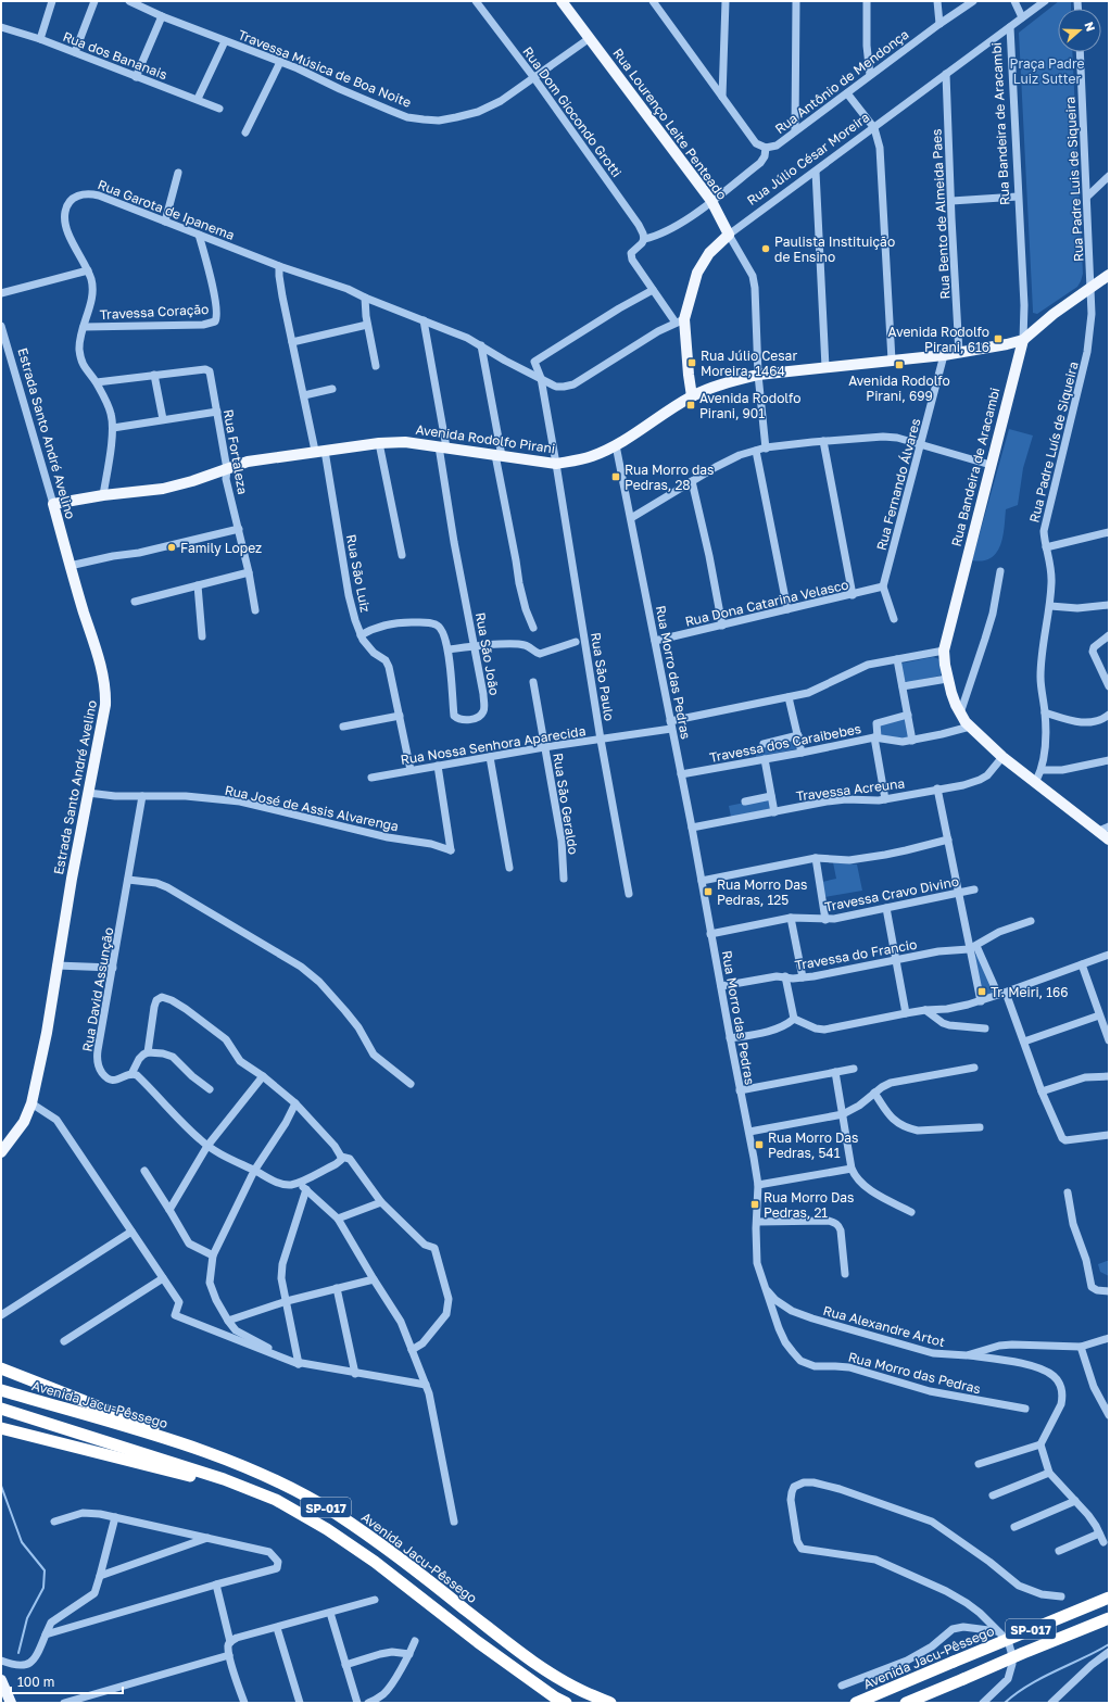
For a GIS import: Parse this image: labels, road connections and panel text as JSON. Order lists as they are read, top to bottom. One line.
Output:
{"streets":{"highway":["Avenida Jacu-Pêssego","SP-017"],"main road":["Rua Lourenço Leite Penteado","Rua Bandeira de Aracambi","Rua Júlio César Moreira","Estrada Santo André Avelino","Avenida Rodolfo Pirani"],"street":["Rua dos Bananais","Travessa Música de Boa Noite","Rua Antônio de Mendonça","Rua Dom Giocondo Grotti","Rua Padre Luis de Siqueira","Rua Garota de Ipanema","Rua Bento de Almeida Paes","Travessa Coração","Rua Padre Luís de Siqueira","Rua Fortaleza","Rua Fernando Álvares","Rua São Luiz","Rua Dona Catarina Velasco","Rua São João","Rua Morro das Pedras","Rua São Paulo","Travessa dos Caraibebes","Rua Nossa Senhora Aparecida","Travessa Acreuna","Rua São Geraldo","Rua José de Assis Alvarenga","Travessa Cravo Divino","Travessa do Francio","Rua David Assunção","Rua Alexandre Artot"]},"crossings":[["Travessa Música de Boa Noite","Rua Dom Giocondo Grotti"],["Travessa Música de Boa Noite","Rua Lourenço Leite Penteado"],["Rua Antônio de Mendonça","Rua Dom Giocondo Grotti"],["Rua Antônio de Mendonça","Rua Lourenço Leite Penteado"],["Rua Lourenço Leite Penteado","Rua Júlio César Moreira"],["Rua Lourenço Leite Penteado","Avenida Rodolfo Pirani"],["Rua Bandeira de Aracambi","Rua Júlio César Moreira"],["Rua Bandeira de Aracambi","Avenida Rodolfo Pirani"],["Rua Bandeira de Aracambi","Rua Padre Luís de Siqueira"],["Rua Bandeira de Aracambi","Travessa dos Caraibebes"],["Rua Bandeira de Aracambi","Rua Nossa Senhora Aparecida"],["Rua Bandeira de Aracambi","Travessa Acreuna"],["Rua Júlio César Moreira","Rua Garota de Ipanema"],["Rua Júlio César Moreira","Rua Bento de Almeida Paes"],["Rua Júlio César Moreira","Avenida Rodolfo Pirani"],["Rua Padre Luis de Siqueira","Avenida Rodolfo Pirani"],["Rua Padre Luis de Siqueira","Rua Padre Luís de Siqueira"],["Rua Garota de Ipanema","Travessa Coração"],["Rua Garota de Ipanema","Avenida Rodolfo Pirani"],["Rua Garota de Ipanema","Rua São Luiz"],["Rua Garota de Ipanema","Rua São João"],["Rua Garota de Ipanema","Rua São Paulo"],["Rua Bento de Almeida Paes","Avenida Rodolfo Pirani"],["Estrada Santo André Avelino","Avenida Rodolfo Pirani"],["Estrada Santo André Avelino","Rua José de Assis Alvarenga"],["Avenida Rodolfo Pirani","Rua Padre Luís de Siqueira"],["Avenida Rodolfo Pirani","Rua Fortaleza"],["Avenida Rodolfo Pirani","Rua Fernando Álvares"],["Avenida Rodolfo Pirani","Rua São Luiz"],["Avenida Rodolfo Pirani","Rua São João"],["Avenida Rodolfo Pirani","Rua Morro das Pedras"],["Avenida Rodolfo Pirani","Rua São Paulo"],["Rua Fernando Álvares","Rua Dona Catarina Velasco"],["Rua São Luiz","Rua São João"],["Rua São Luiz","Rua Nossa Senhora Aparecida"],["Rua Dona Catarina Velasco","Rua Morro das Pedras"],["Rua Morro das Pedras","Travessa dos Caraibebes"],["Rua Morro das Pedras","Rua Nossa Senhora Aparecida"],["Rua Morro das Pedras","Travessa Acreuna"],["Rua Morro das Pedras","Travessa Cravo Divino"],["Rua Morro das Pedras","Travessa do Francio"],["Rua Morro das Pedras","Rua Alexandre Artot"],["Rua São Paulo","Rua Nossa Senhora Aparecida"],["Rua Nossa Senhora Aparecida","Rua São Geraldo"],["Rua Nossa Senhora Aparecida","Rua José de Assis Alvarenga"],["Rua José de Assis Alvarenga","Rua David Assunção"]],"parks":["Praça Padre Luiz Sutter"],"places":{"other":["Paulista Instituição de Ensino","Family Lopez"],"transit":["Avenida Rodolfo Pirani, 616","Rua Júlio Cesar Moreira, 1464","Avenida Rodolfo Pirani, 699","Avenida Rodolfo Pirani, 901","Rua Morro das Pedras, 28","Rua Morro Das Pedras, 125","Tr. Meiri, 166","Rua Morro Das Pedras, 541","Rua Morro Das Pedras, 21"]},"scale_bar":"100 m","north":"right"}
